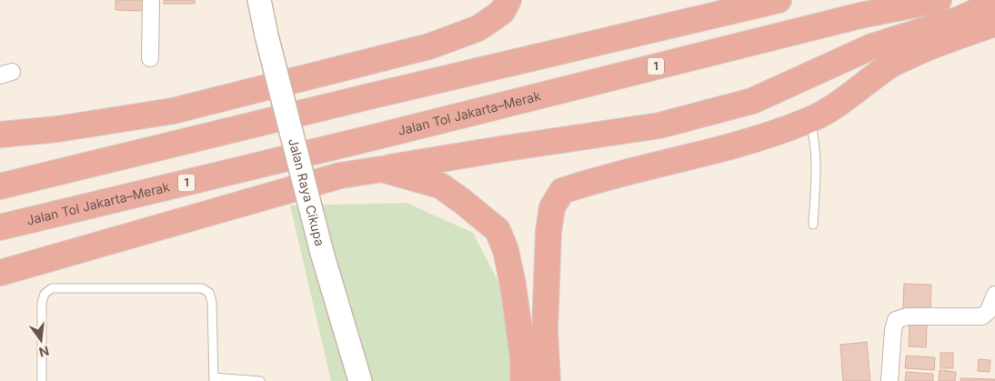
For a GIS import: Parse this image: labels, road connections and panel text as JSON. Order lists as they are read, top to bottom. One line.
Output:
{"streets":{"highway":["1","Jalan Tol Jakarta–Merak"],"main road":["Jalan Raya Cikupa"]},"north":"bottom"}
